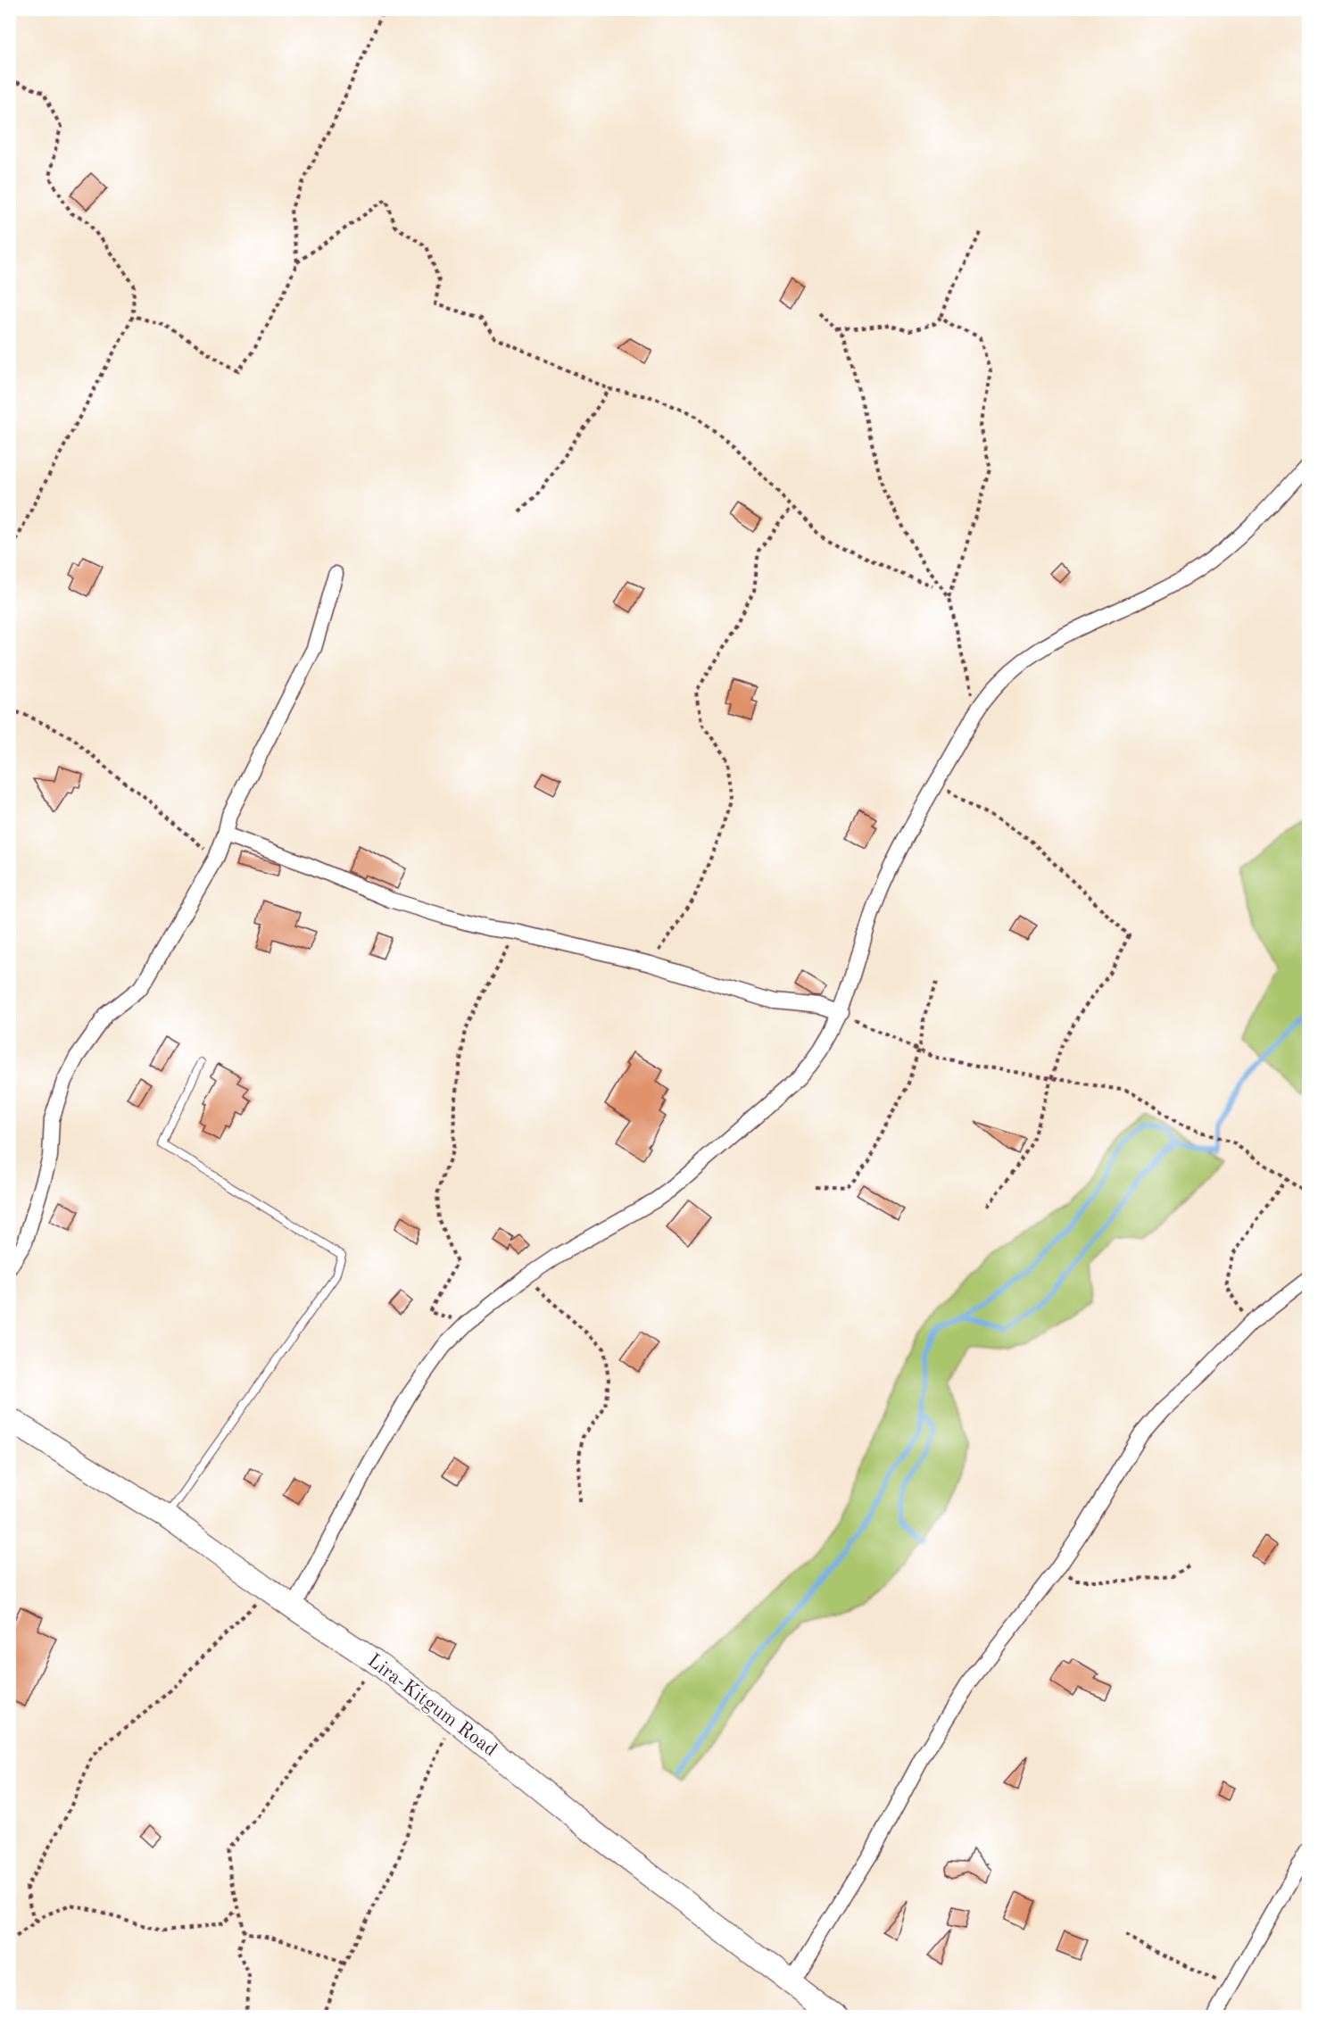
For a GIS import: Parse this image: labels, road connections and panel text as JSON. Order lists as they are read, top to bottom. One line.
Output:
{"streets":{"main road":["Lira-Kitgum Road"]}}
